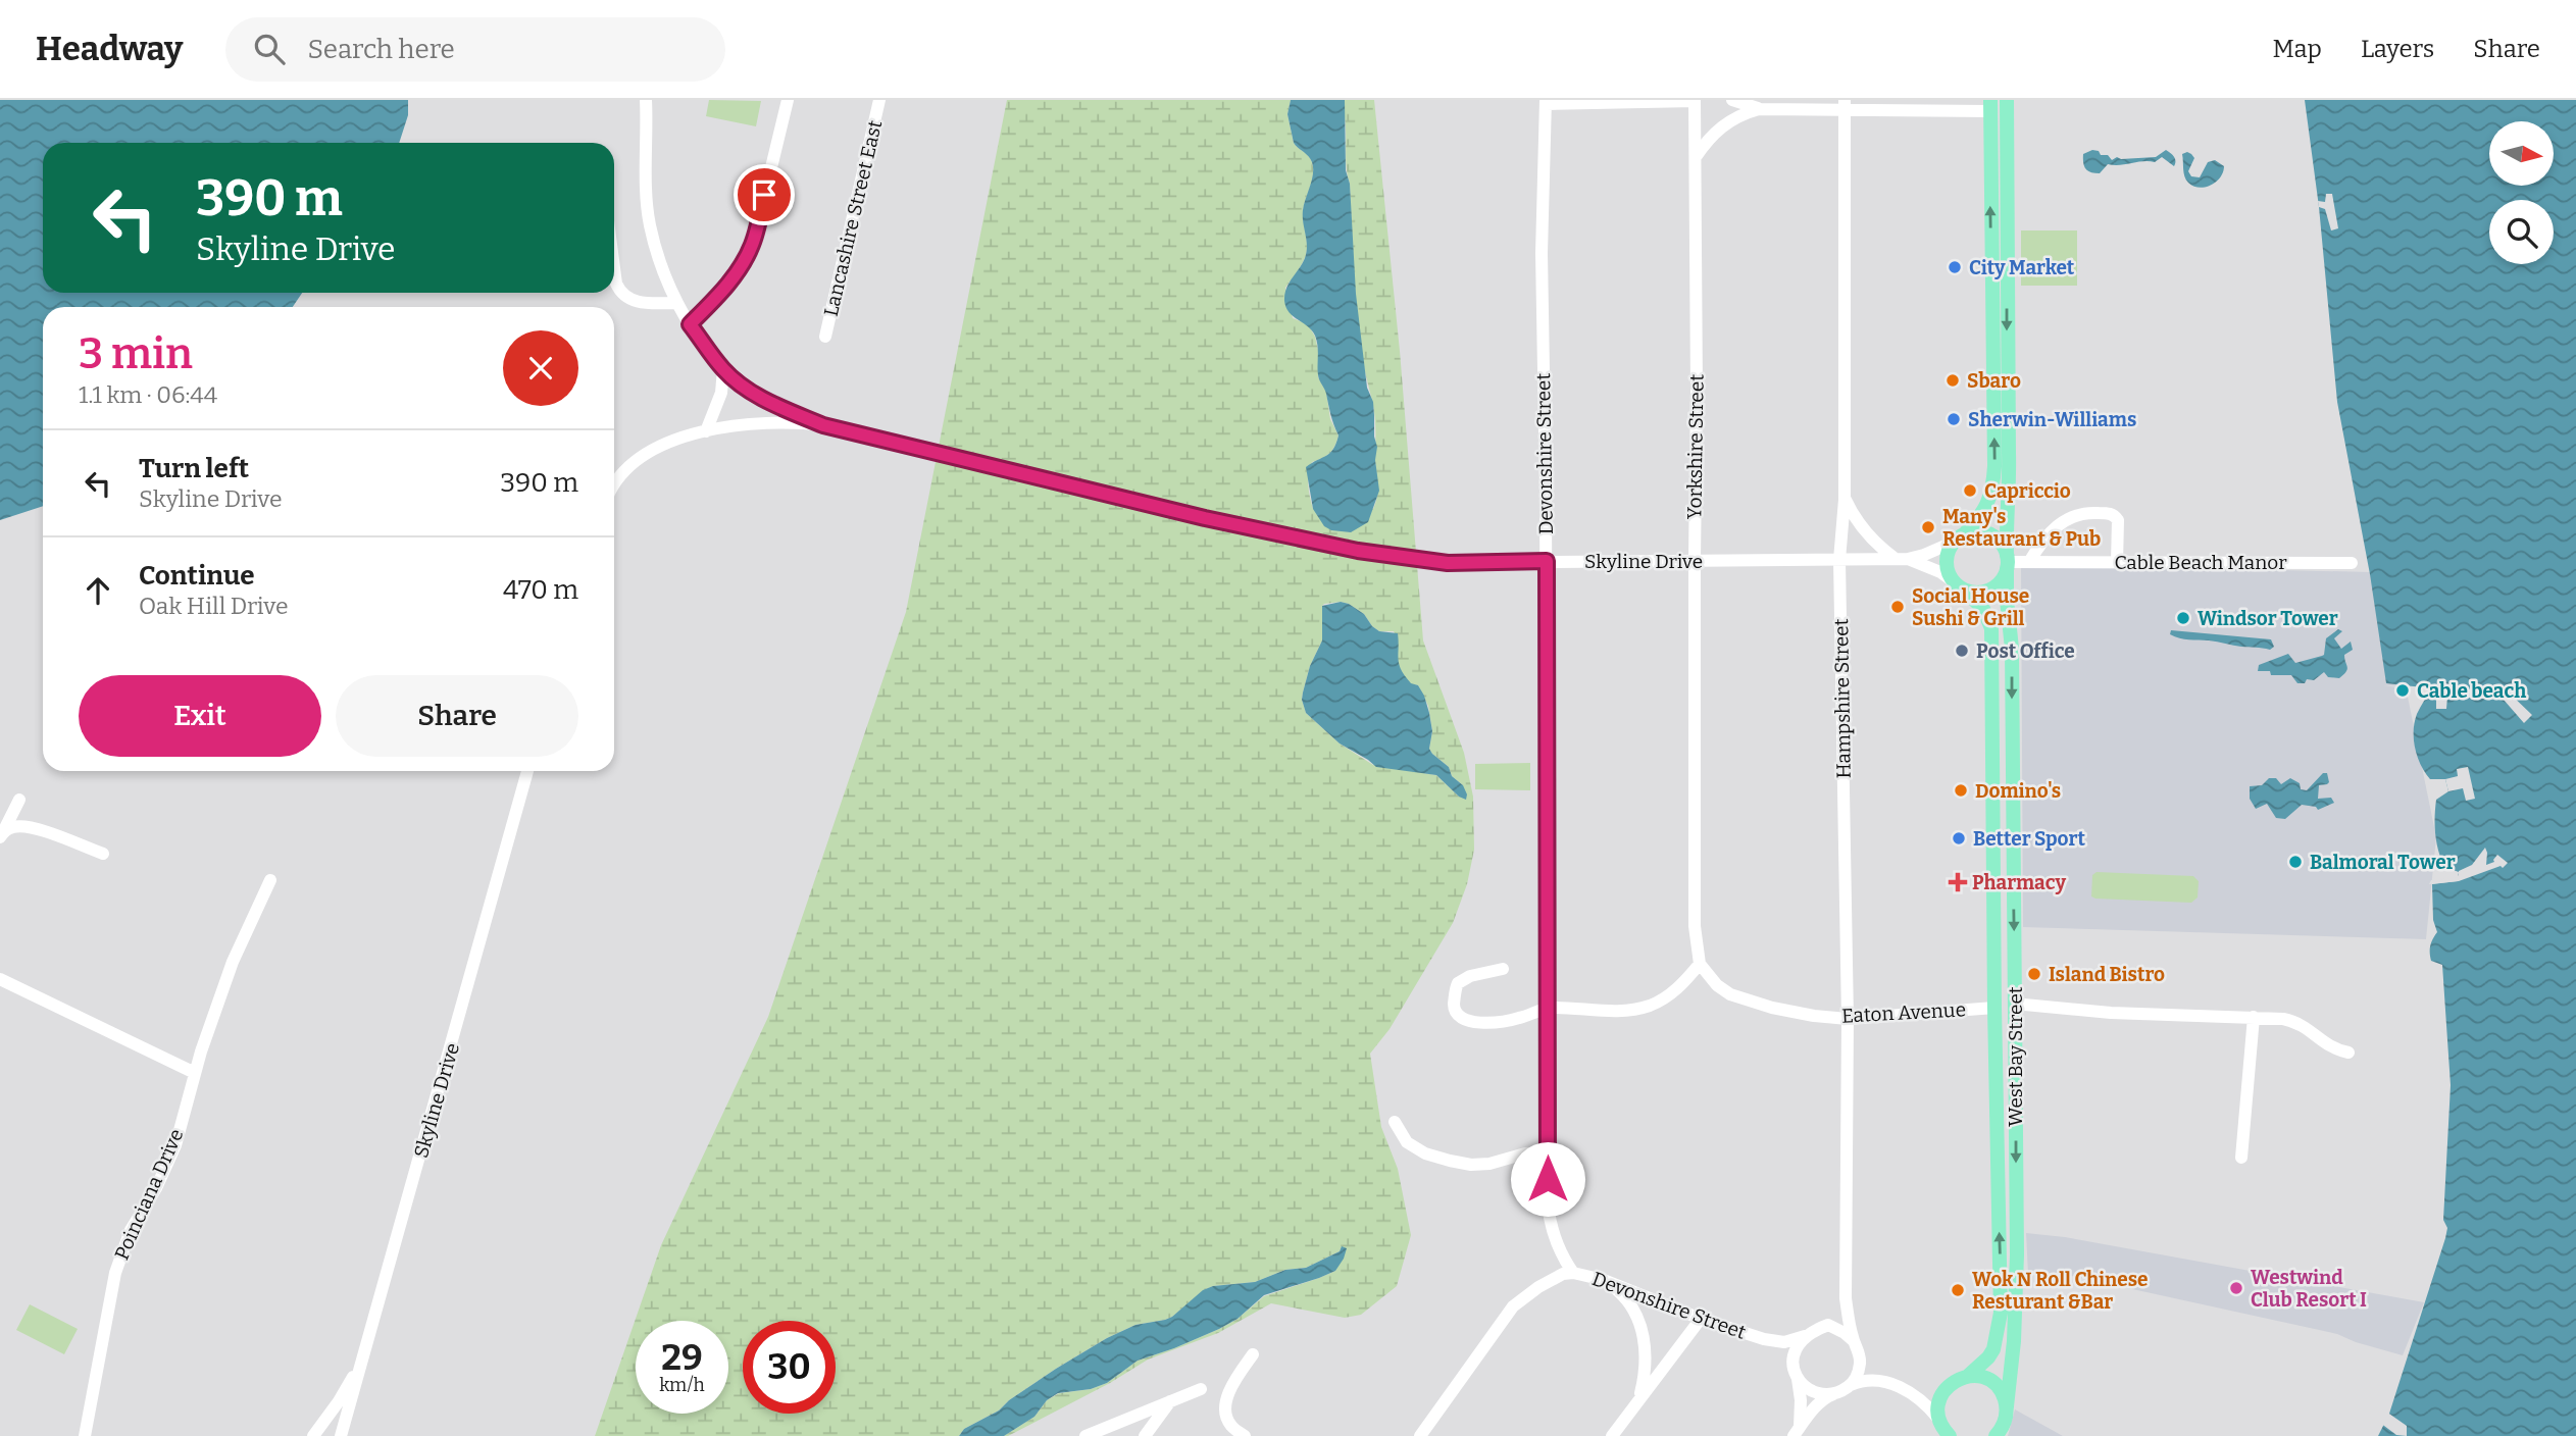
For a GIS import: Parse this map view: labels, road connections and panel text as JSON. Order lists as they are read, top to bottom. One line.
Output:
{"streets":{"main road":["West Bay Street"],"street":["Lancashire Street East","Yorkshire Street","Devonshire Street","Skyline Drive","Cable Beach Manor","Hampshire Street","Eaton Avenue","Poinciana Drive"]},"crossings":[["Yorkshire Street","Skyline Drive"],["Yorkshire Street","Eaton Avenue"],["Devonshire Street","Skyline Drive"],["Devonshire Street","Hampshire Street"],["Skyline Drive","Cable Beach Manor"],["Skyline Drive","Hampshire Street"],["Skyline Drive","West Bay Street"],["Cable Beach Manor","West Bay Street"],["Hampshire Street","Eaton Avenue"],["Eaton Avenue","West Bay Street"]],"places":{"other":["City Market","Sbaro","Sherwin-Williams","Capriccio","Many's Restaurant & Pub","Social House Sushi & Grill","Windsor Tower","Post Office","Cable beach","Domino's","Better Sport","Balmoral Tower","Island Bistro","Westwind Club Resort I","Wok N Roll Chinese Resturant &Bar"],"health":["Pharmacy"]},"north":"right","page":{"header":"Headway","search":"Search here","nav":["Map","Layers","Share"],"turn":["390 m","Skyline Drive"],"heading":["3 min","1.1 km · 06:44"],"list":[{"name":"Turn left","note":"Skyline Drive","value":"390 m"},{"name":"Continue","note":"Oak Hill Drive","value":"470 m"}],"buttons":["Exit","Share"],"speed":"29 km/h","limit":"30"}}
